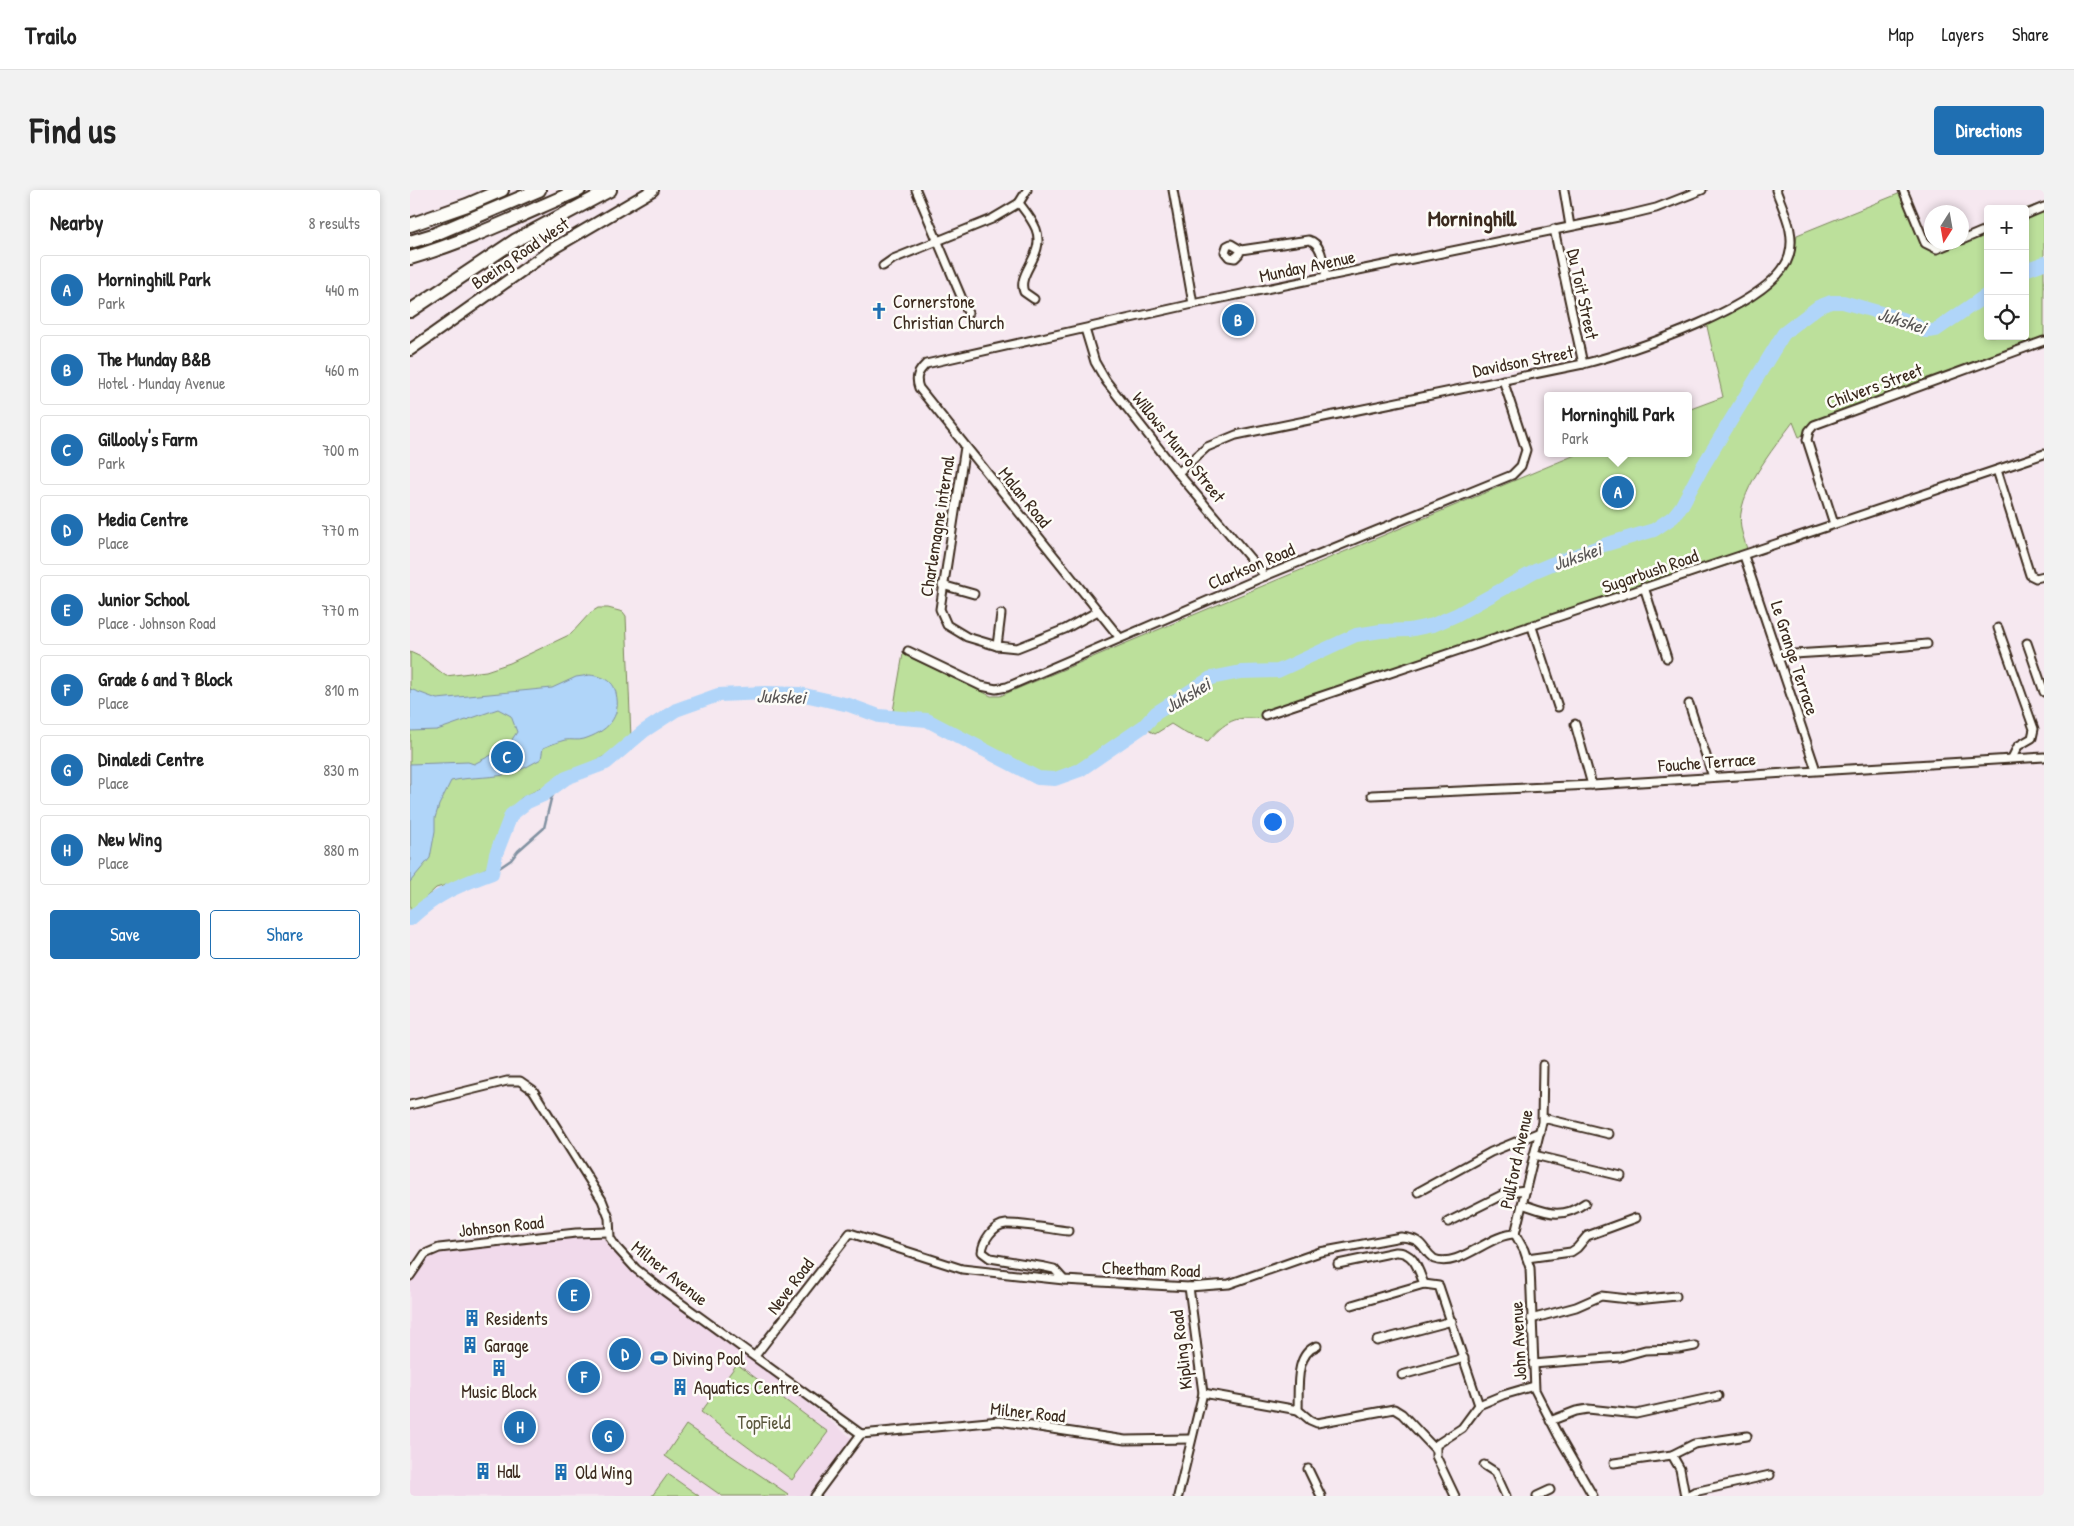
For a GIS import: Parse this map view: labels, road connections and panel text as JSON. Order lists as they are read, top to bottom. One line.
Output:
{"streets":{"main road":["Boeing Road West"],"street":["Munday Avenue","Du Toit Street","Davidson Street","Chilvers Street","Willows Munro Street","Malan Road","Charlemagne internal","Clarkson Road","Sugarbush Road","Le Grange Terrace","Fouche Terrace","Pullford Avenue","Johnson Road","Cheetham Road","Milner Avenue","Neve Road","John Avenue","Kipling Road","Milner Road"]},"crossings":[["Munday Avenue","Du Toit Street"],["Munday Avenue","Willows Munro Street"],["Munday Avenue","Malan Road"],["Du Toit Street","Davidson Street"],["Davidson Street","Willows Munro Street"],["Davidson Street","Clarkson Road"],["Chilvers Street","Sugarbush Road"],["Willows Munro Street","Clarkson Road"],["Malan Road","Charlemagne internal"],["Malan Road","Clarkson Road"],["Sugarbush Road","Le Grange Terrace"],["Le Grange Terrace","Fouche Terrace"],["Pullford Avenue","Cheetham Road"],["Pullford Avenue","John Avenue"],["Johnson Road","Milner Avenue"],["Cheetham Road","Neve Road"],["Cheetham Road","John Avenue"],["Cheetham Road","Kipling Road"],["Milner Avenue","Neve Road"],["Milner Avenue","Milner Road"],["Kipling Road","Milner Road"]],"districts":["Morninghill"],"water":["Jukskei"],"parks":["TopField"],"places":{"church":["Cornerstone Christian Church"],"building":["Residents","Garage","Music Block","Aquatics Centre","Hall","Old Wing"],"sports":["Diving Pool"]},"north":"bottom","page":{"header":"Trailo","nav":["Map","Layers","Share"],"buttons":["Directions",["Save","Share"]],"title":"Find us","heading":["Nearby","8 results"],"map_buttons":["+","−"],"list":[{"mark":"A","name":"Morninghill Park","note":"Park","value":"440 m"},{"mark":"B","name":"The Munday B&B","note":"Hotel · Munday Avenue","value":"460 m"},{"mark":"C","name":"Gillooly's Farm","note":"Park","value":"700 m"},{"mark":"D","name":"Media Centre","note":"Place","value":"770 m"},{"mark":"E","name":"Junior School","note":"Place · Johnson Road","value":"770 m"},{"mark":"F","name":"Grade 6 and 7 Block","note":"Place","value":"810 m"},{"mark":"G","name":"Dinaledi Centre","note":"Place","value":"830 m"},{"mark":"H","name":"New Wing","note":"Place","value":"880 m"}],"pins":["B","A","C","E","D","F","H","G"],"popup":["Morninghill Park","Park"]}}
